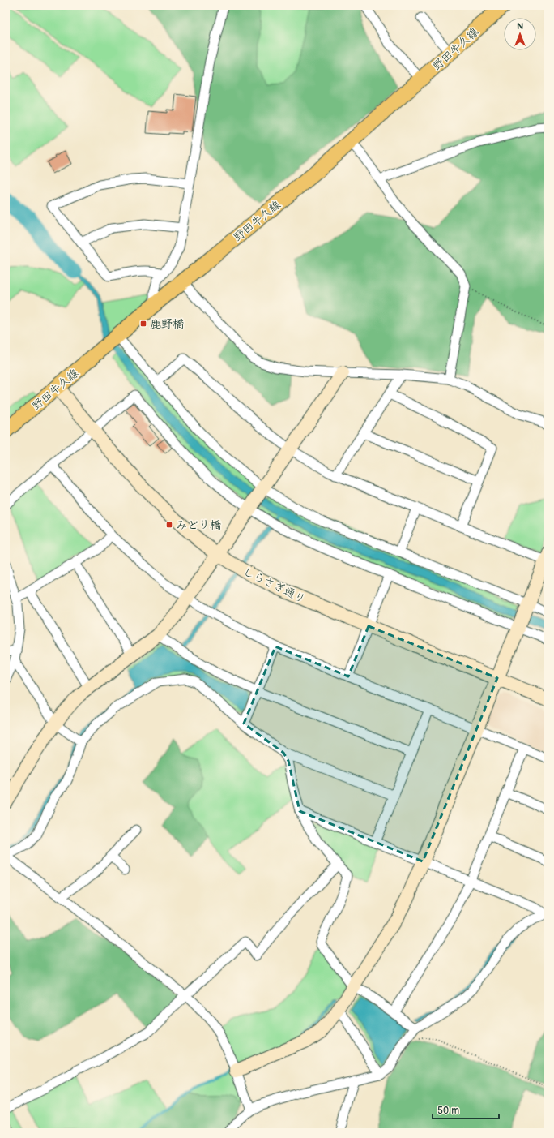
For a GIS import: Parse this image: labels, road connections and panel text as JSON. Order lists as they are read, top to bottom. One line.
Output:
{"streets":{"main road":["野田牛久線"],"street":["しらさぎ通り"]},"crossings":[["野田牛久線","しらさぎ通り"]],"places":{"transit":["鹿野橋","みどり橋"]},"scale_bar":"50 m","north":"top"}
